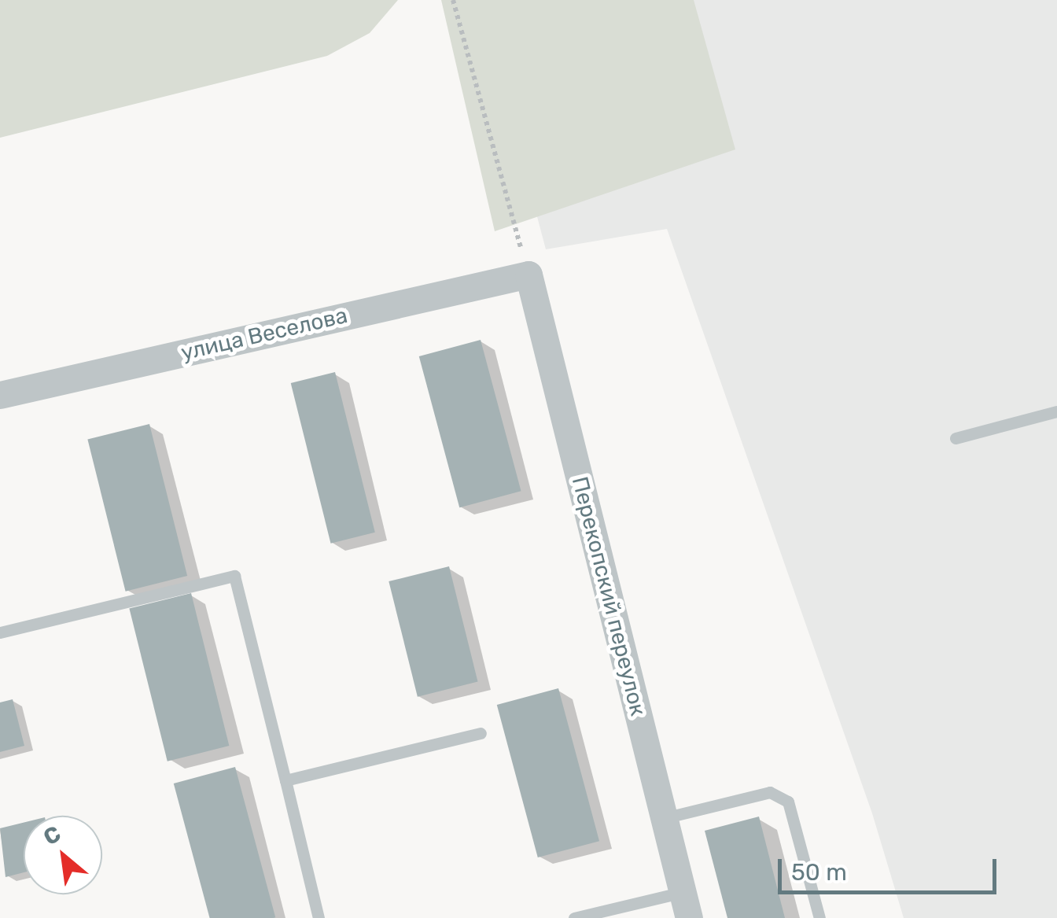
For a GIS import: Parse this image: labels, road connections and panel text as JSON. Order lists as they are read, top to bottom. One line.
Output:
{"streets":{"street":["улица Веселова","Перекопский переулок"]},"crossings":[["улица Веселова","Перекопский переулок"]],"scale_bar":"50 m","north":"top left"}
